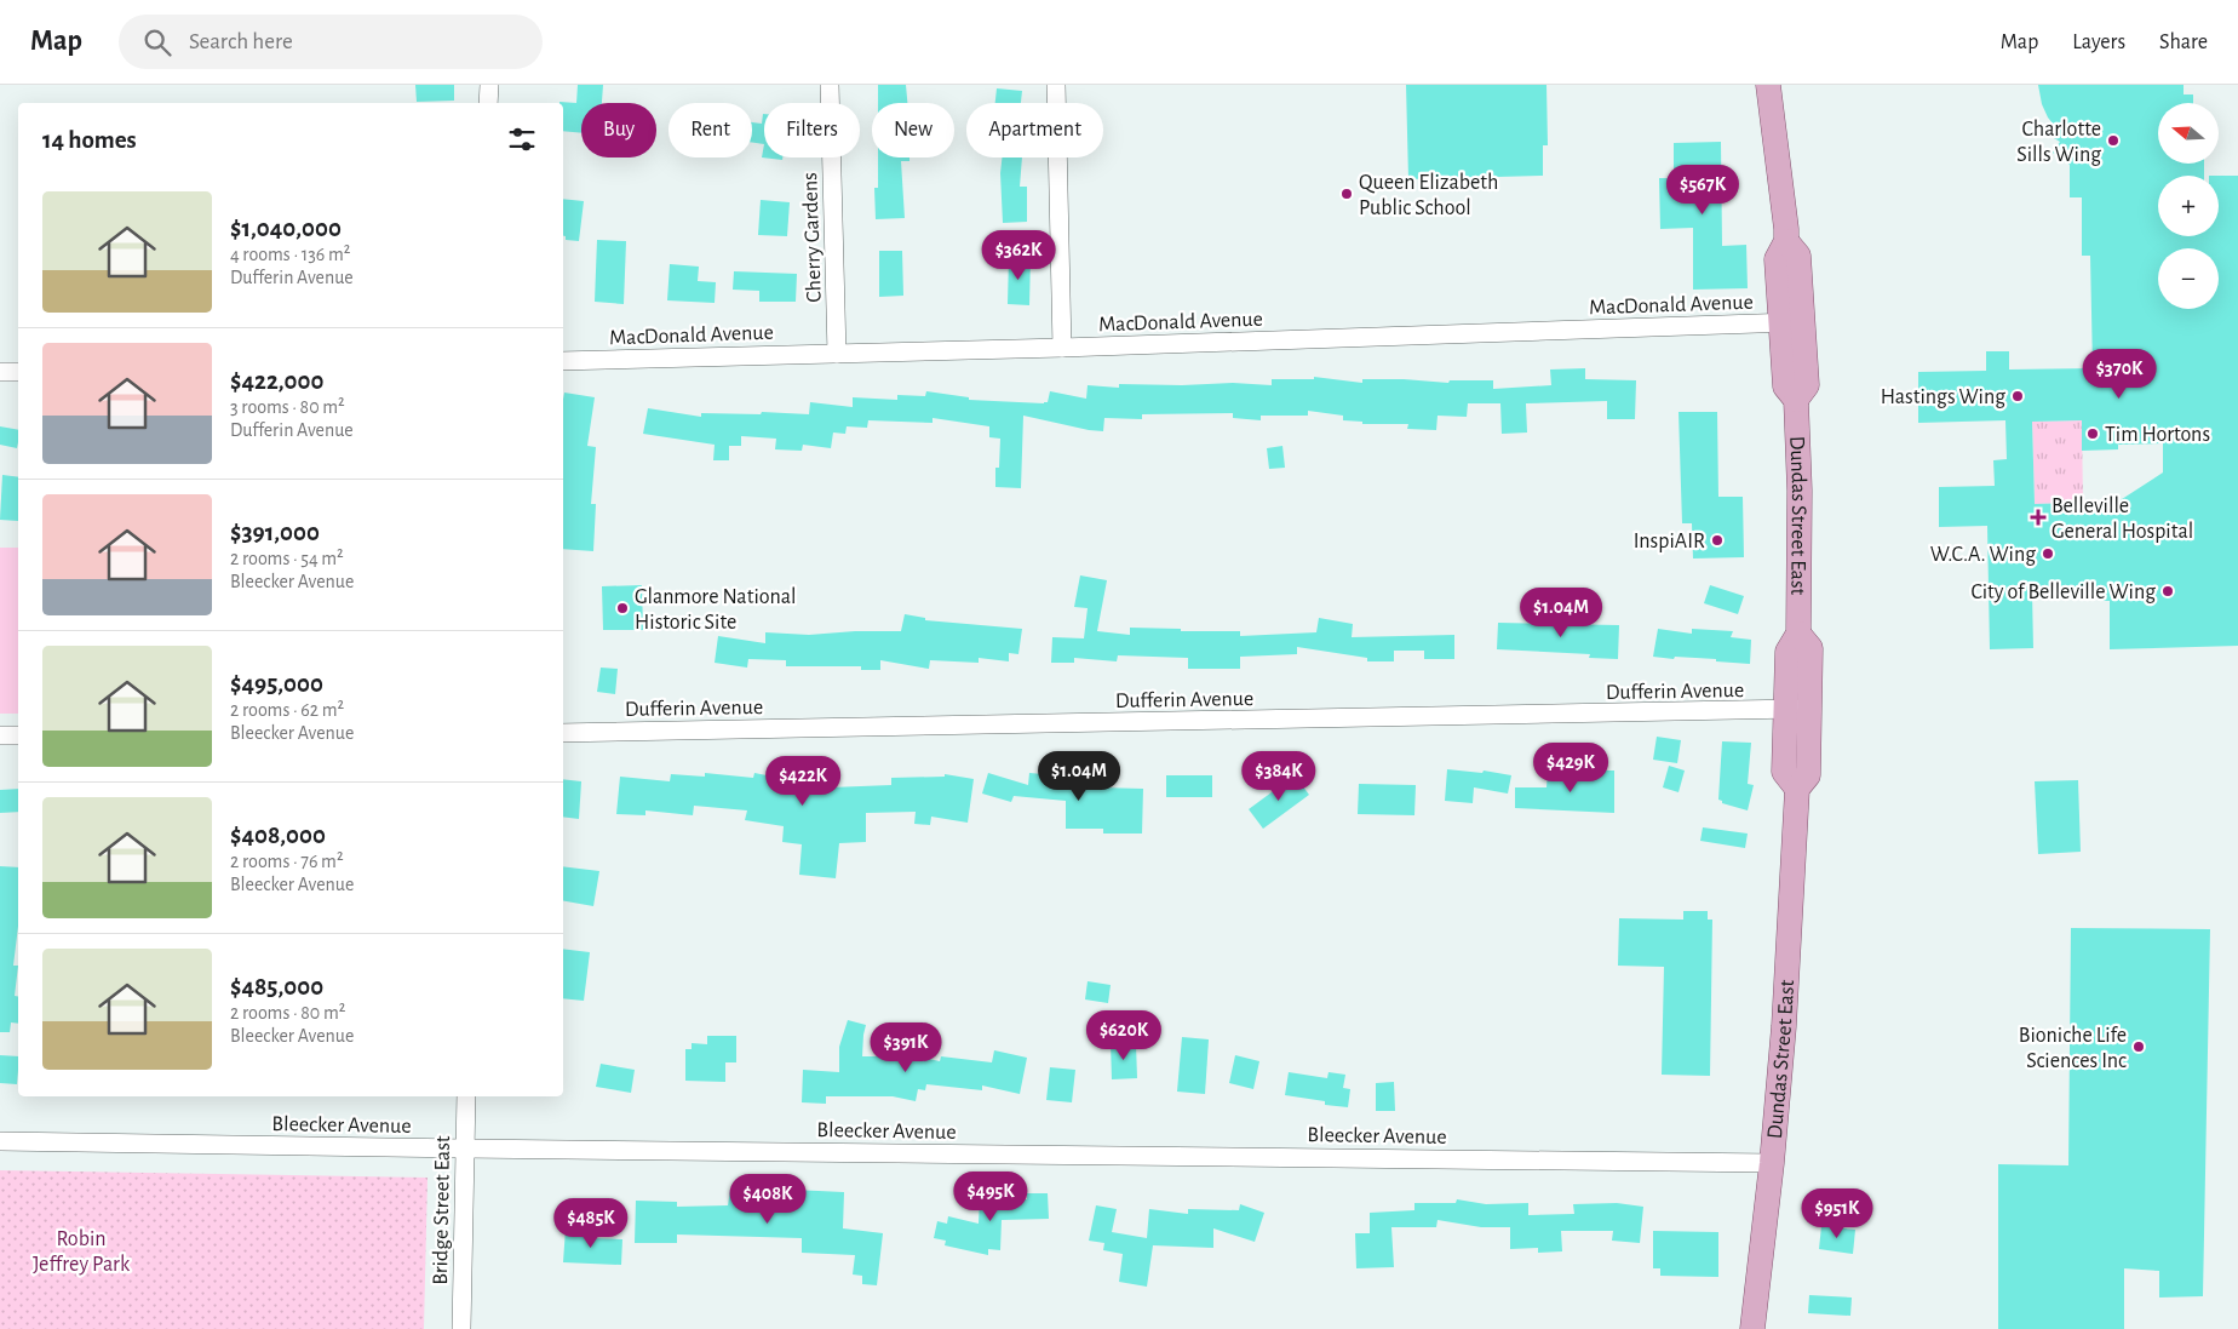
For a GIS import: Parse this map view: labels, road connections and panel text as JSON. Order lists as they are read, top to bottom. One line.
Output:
{"streets":{"main road":["Dundas Street East"],"street":["Cherry Gardens","MacDonald Avenue","Dufferin Avenue","Bleecker Avenue","Bridge Street East"]},"crossings":[["Cherry Gardens","MacDonald Avenue"],["MacDonald Avenue","Dundas Street East"],["Dundas Street East","Dufferin Avenue"],["Dundas Street East","Bleecker Avenue"],["Bleecker Avenue","Bridge Street East"]],"parks":["Robin Jeffrey Park"],"places":{"other":["Charlotte Sills Wing","Queen Elizabeth Public School","Hastings Wing","Tim Hortons","InspiAIR","W.C.A. Wing","City of Belleville Wing","Glanmore National Historic Site","Bioniche Life Sciences Inc"],"health":["Belleville General Hospital"]},"north":"left","page":{"header":"Map","search":"Search here","nav":["Map","Layers","Share"],"map_buttons":["+","−"],"chip":["Buy","Rent","Filters","New","Apartment"],"heading":"14 homes","price":["$567K","$362K","$370K","$1.04M","$429K","$1.04M","$384K","$422K","$620K","$391K","$495K","$408K","$951K","$485K"],"list":[{"name":"$1,040,000","note":"4 rooms · 136 m² · Dufferin Avenue"},{"name":"$422,000","note":"3 rooms · 80 m² · Dufferin Avenue"},{"name":"$391,000","note":"2 rooms · 54 m² · Bleecker Avenue"},{"name":"$495,000","note":"2 rooms · 62 m² · Bleecker Avenue"},{"name":"$408,000","note":"2 rooms · 76 m² · Bleecker Avenue"},{"name":"$485,000","note":"2 rooms · 80 m² · Bleecker Avenue"}]}}
